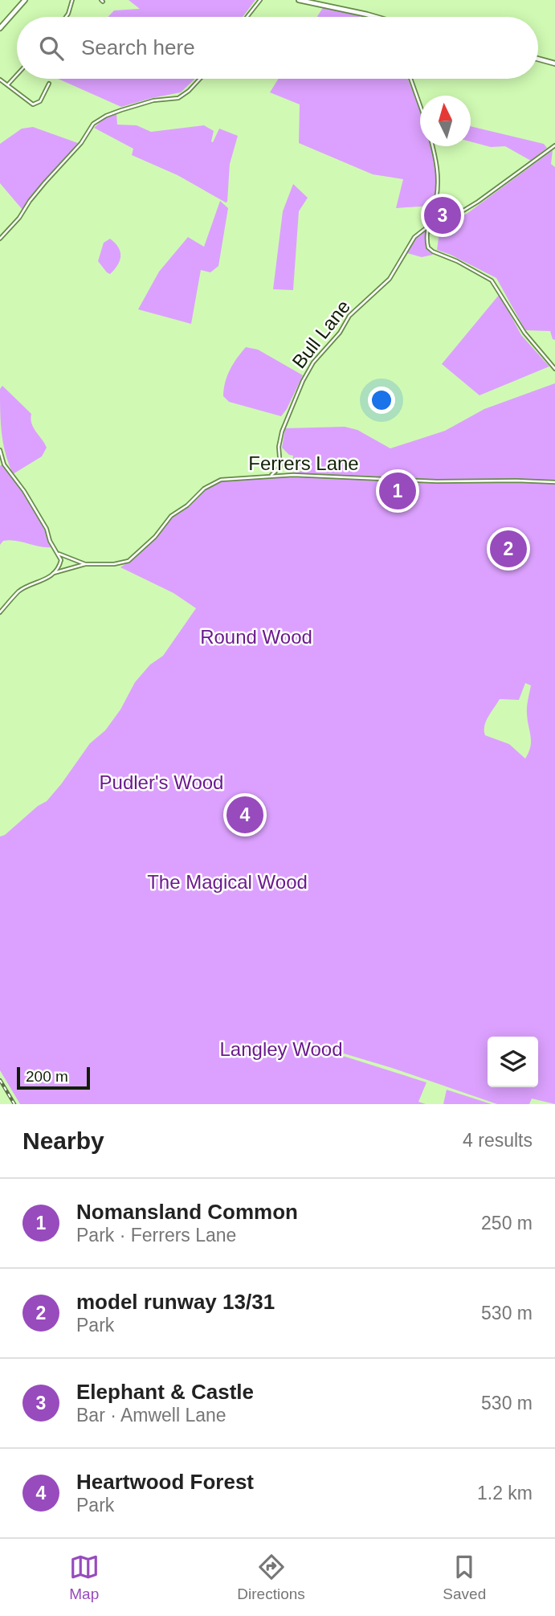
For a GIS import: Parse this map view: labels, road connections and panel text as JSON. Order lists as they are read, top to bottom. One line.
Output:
{"streets":{"street":["Bull Lane","Ferrers Lane"]},"crossings":[["Bull Lane","Ferrers Lane"]],"parks":["Round Wood","Pudler's Wood","The Magical Wood","Langley Wood"],"scale_bar":"200 m","north":"top","page":{"search":"Search here","pins":["3","1","2","4"],"scale":"200 m","heading":["Nearby","4 results"],"list":[{"mark":"1","name":"Nomansland Common","note":"Park · Ferrers Lane","value":"250 m"},{"mark":"2","name":"model runway 13/31","note":"Park","value":"530 m"},{"mark":"3","name":"Elephant & Castle","note":"Bar · Amwell Lane","value":"530 m"},{"mark":"4","name":"Heartwood Forest","note":"Park","value":"1.2 km"}],"nav":["Map","Directions","Saved"]}}
